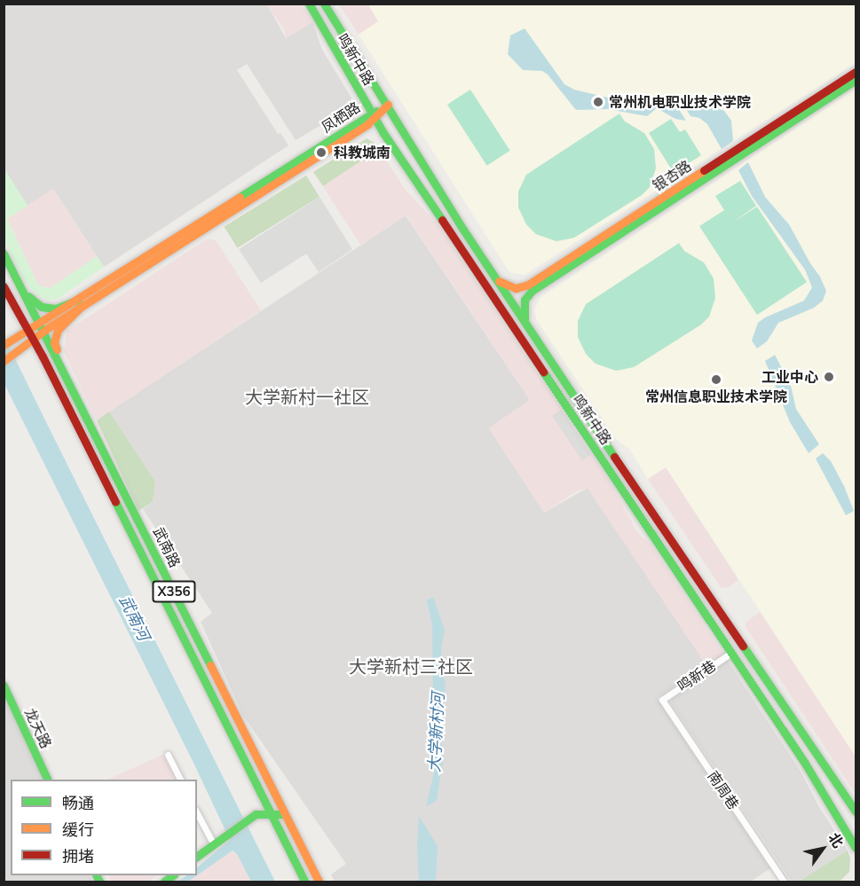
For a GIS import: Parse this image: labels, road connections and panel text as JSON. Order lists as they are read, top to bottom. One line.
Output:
{"streets":{"main road":["鸣新中路","凤栖路","银杏路","武南路","X356","龙天路"],"street":["鸣新巷","南周巷"]},"crossings":[["鸣新中路","凤栖路"],["鸣新中路","银杏路"],["鸣新中路","鸣新巷"],["凤栖路","武南路"],["鸣新巷","南周巷"]],"districts":["大学新村一社区","大学新村三社区"],"water":["武南河","大学新村河"],"places":["常州机电职业技术学院","科教城南","工业中心","常州信息职业技术学院"],"legend":["畅通","缓行","拥堵"],"north":"top right"}
